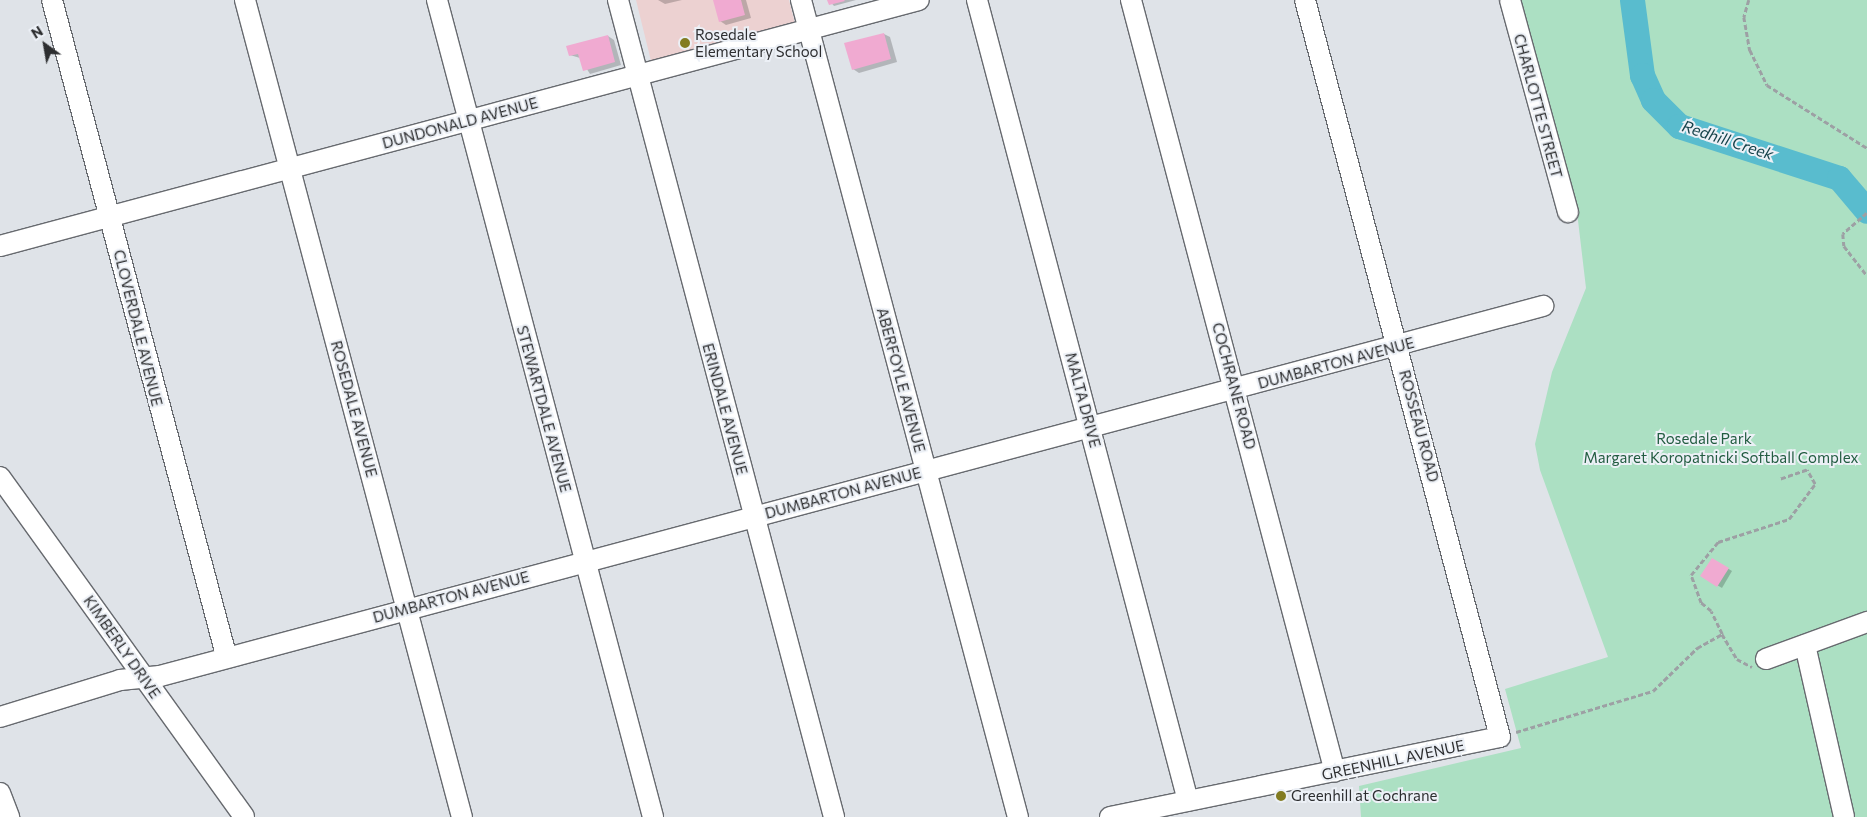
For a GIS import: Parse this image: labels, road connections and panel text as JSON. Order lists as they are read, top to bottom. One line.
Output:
{"streets":{"street":["CHARLOTTE STREET","DUNDONALD AVENUE","CLOVERDALE AVENUE","DUMBARTON AVENUE","ABERFOYLE AVENUE","COCHRANE ROAD","MALTA DRIVE","ROSEDALE AVENUE","STEWARTDALE AVENUE","ERINDALE AVENUE","ROSSEAU ROAD","KIMBERLY DRIVE","GREENHILL AVENUE"]},"crossings":[["DUNDONALD AVENUE","CLOVERDALE AVENUE"],["DUNDONALD AVENUE","ABERFOYLE AVENUE"],["DUNDONALD AVENUE","ROSEDALE AVENUE"],["DUNDONALD AVENUE","STEWARTDALE AVENUE"],["DUNDONALD AVENUE","ERINDALE AVENUE"],["CLOVERDALE AVENUE","DUMBARTON AVENUE"],["DUMBARTON AVENUE","ABERFOYLE AVENUE"],["DUMBARTON AVENUE","COCHRANE ROAD"],["DUMBARTON AVENUE","MALTA DRIVE"],["DUMBARTON AVENUE","ROSEDALE AVENUE"],["DUMBARTON AVENUE","STEWARTDALE AVENUE"],["DUMBARTON AVENUE","ERINDALE AVENUE"],["DUMBARTON AVENUE","ROSSEAU ROAD"],["DUMBARTON AVENUE","KIMBERLY DRIVE"],["COCHRANE ROAD","GREENHILL AVENUE"],["MALTA DRIVE","GREENHILL AVENUE"],["ROSSEAU ROAD","GREENHILL AVENUE"]],"water":["Redhill Creek"],"parks":["Rosedale Park","Margaret Koropatnicki Softball Complex"],"places":["Rosedale Elementary School","Greenhill at Cochrane"],"north":"top left"}
